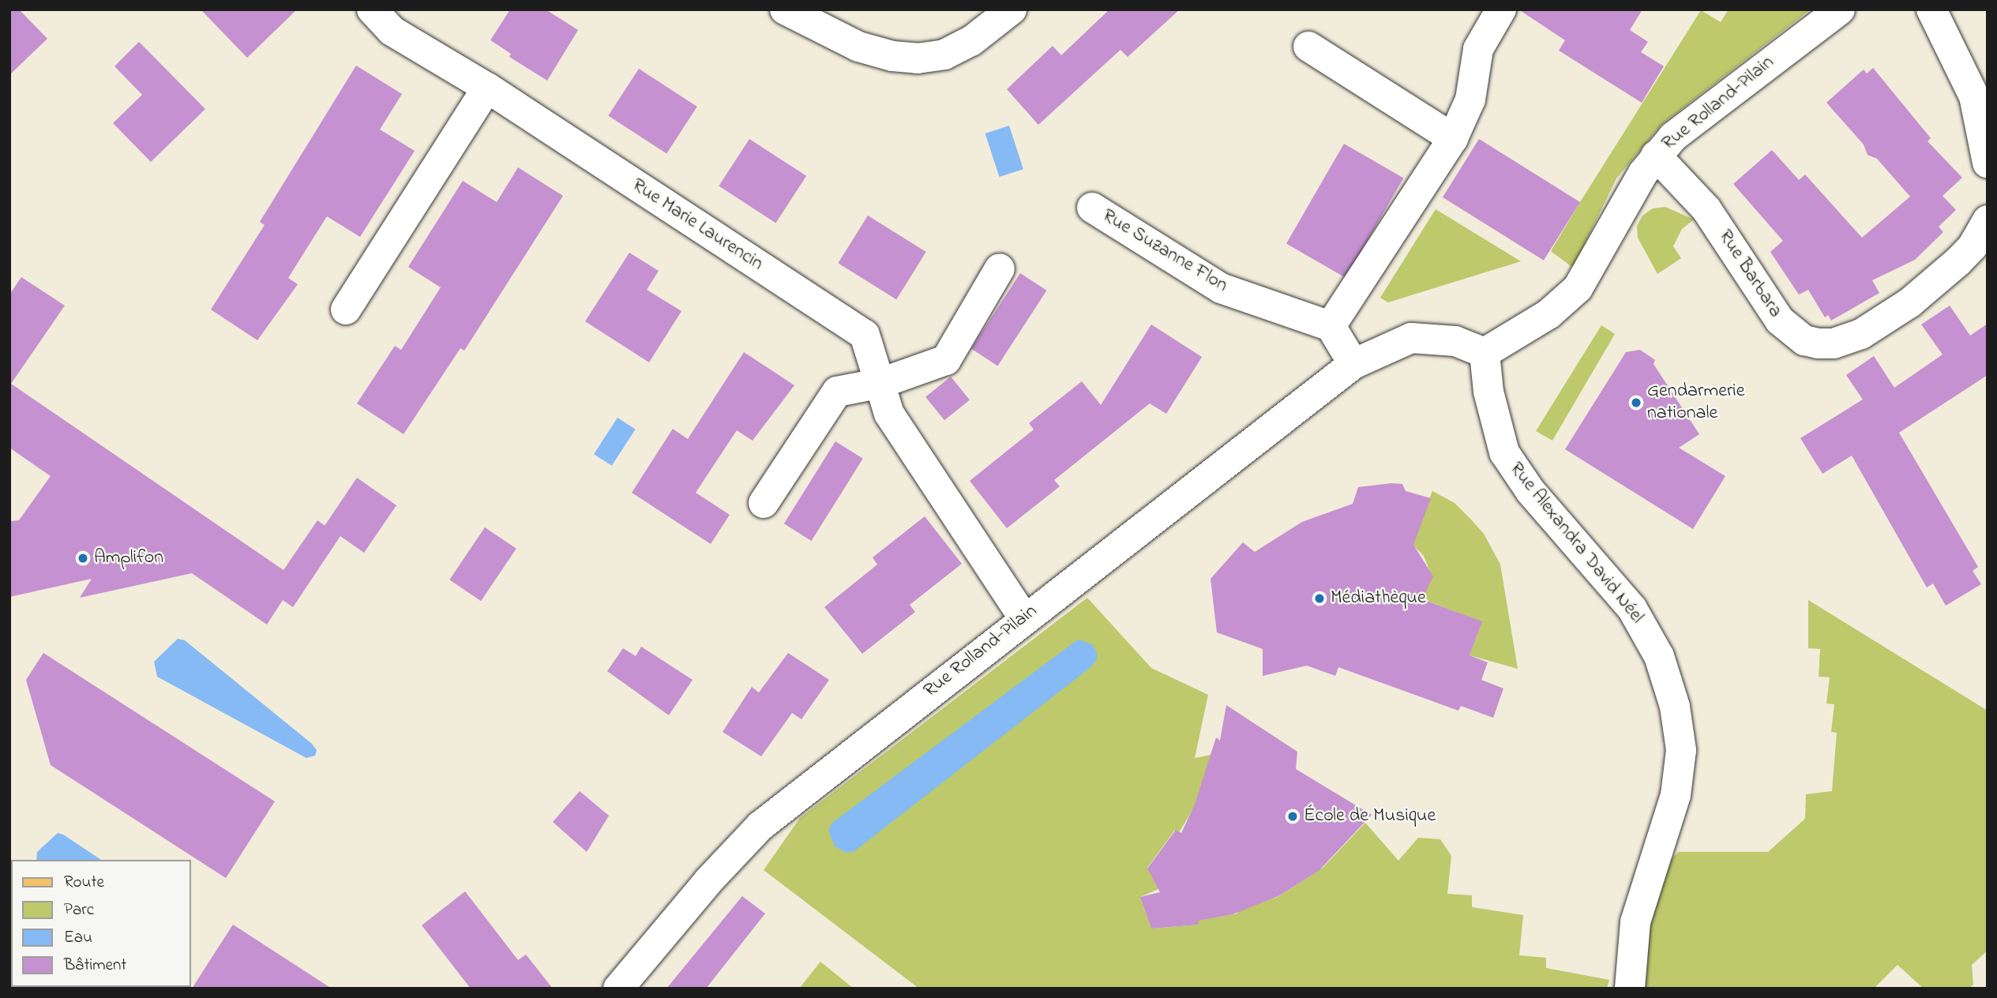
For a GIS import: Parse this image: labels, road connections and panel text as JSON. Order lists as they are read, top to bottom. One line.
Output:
{"streets":{"street":["Rue Rolland-Pilain","Rue Marie Laurencin","Rue Suzanne Flon","Rue Barbara","Rue Alexandra David Néel"]},"crossings":[["Rue Rolland-Pilain","Rue Marie Laurencin"],["Rue Rolland-Pilain","Rue Barbara"],["Rue Rolland-Pilain","Rue Alexandra David Néel"]],"places":["Gendarmerie nationale","Amplifon","Médiathèque","École de Musique"],"legend":["Route","Parc","Eau","Bâtiment"]}
